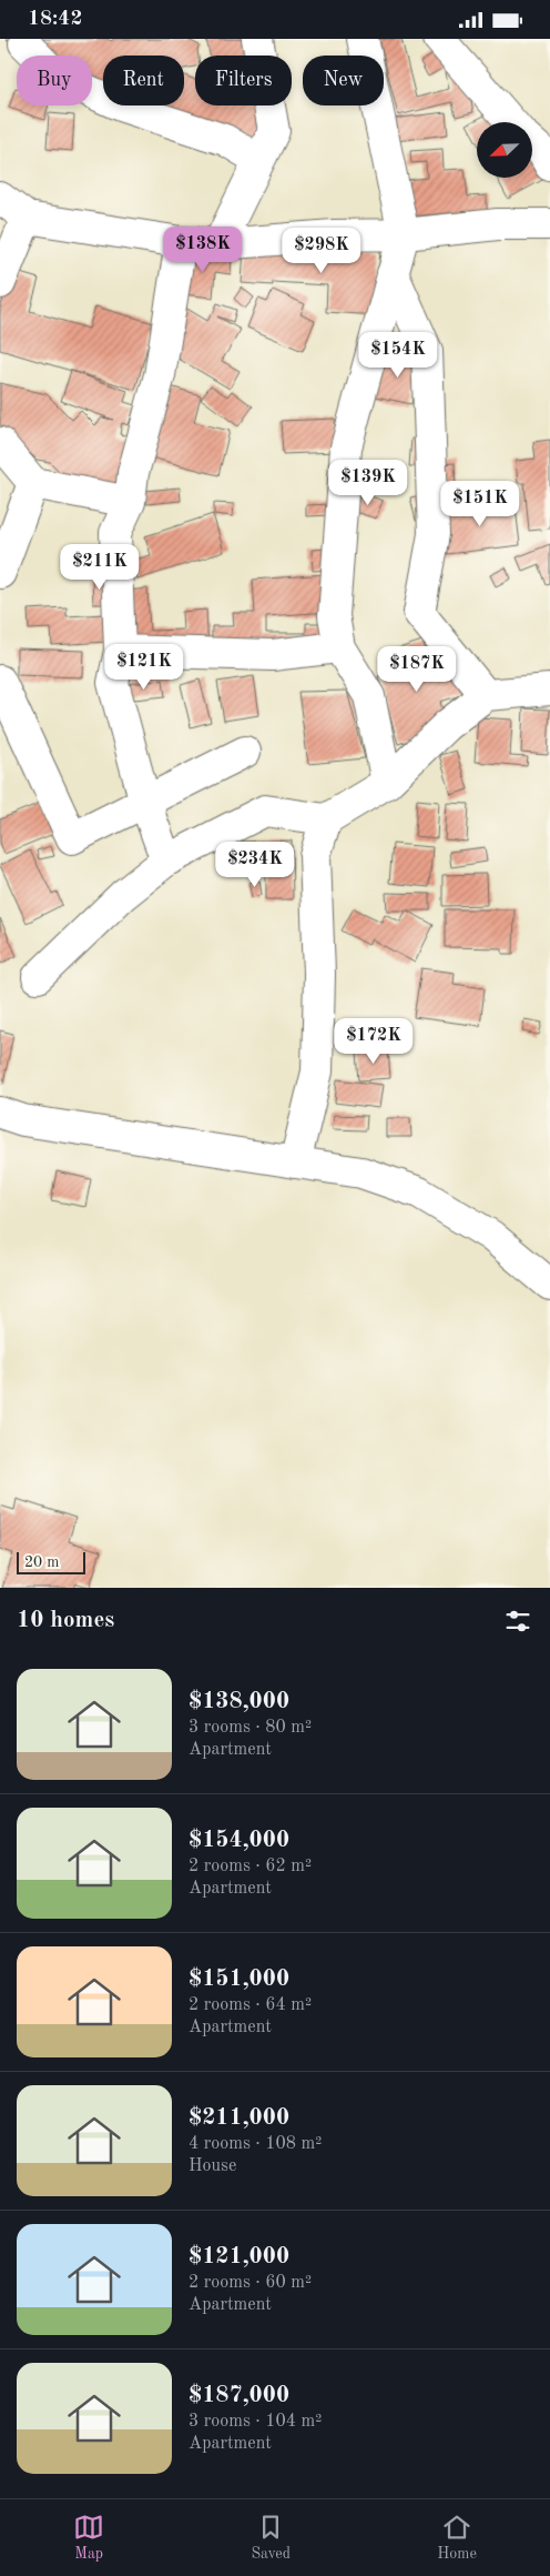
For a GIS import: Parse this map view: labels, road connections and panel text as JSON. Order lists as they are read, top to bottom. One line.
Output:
{"scale_bar":"20 m","north":"bottom left","page":{"status":"18:42","chip":["Buy","Rent","Filters","New"],"price":["$138K","$298K","$154K","$139K","$151K","$211K","$121K","$187K","$234K","$172K"],"scale":"20 m","heading":"10 homes","list":[{"name":"$138,000","note":"3 rooms · 80 m² · Apartment"},{"name":"$154,000","note":"2 rooms · 62 m² · Apartment"},{"name":"$151,000","note":"2 rooms · 64 m² · Apartment"},{"name":"$211,000","note":"4 rooms · 108 m² · House"},{"name":"$121,000","note":"2 rooms · 60 m² · Apartment"},{"name":"$187,000","note":"3 rooms · 104 m² · Apartment"}],"tabs":["Map","Saved","Home"]}}
